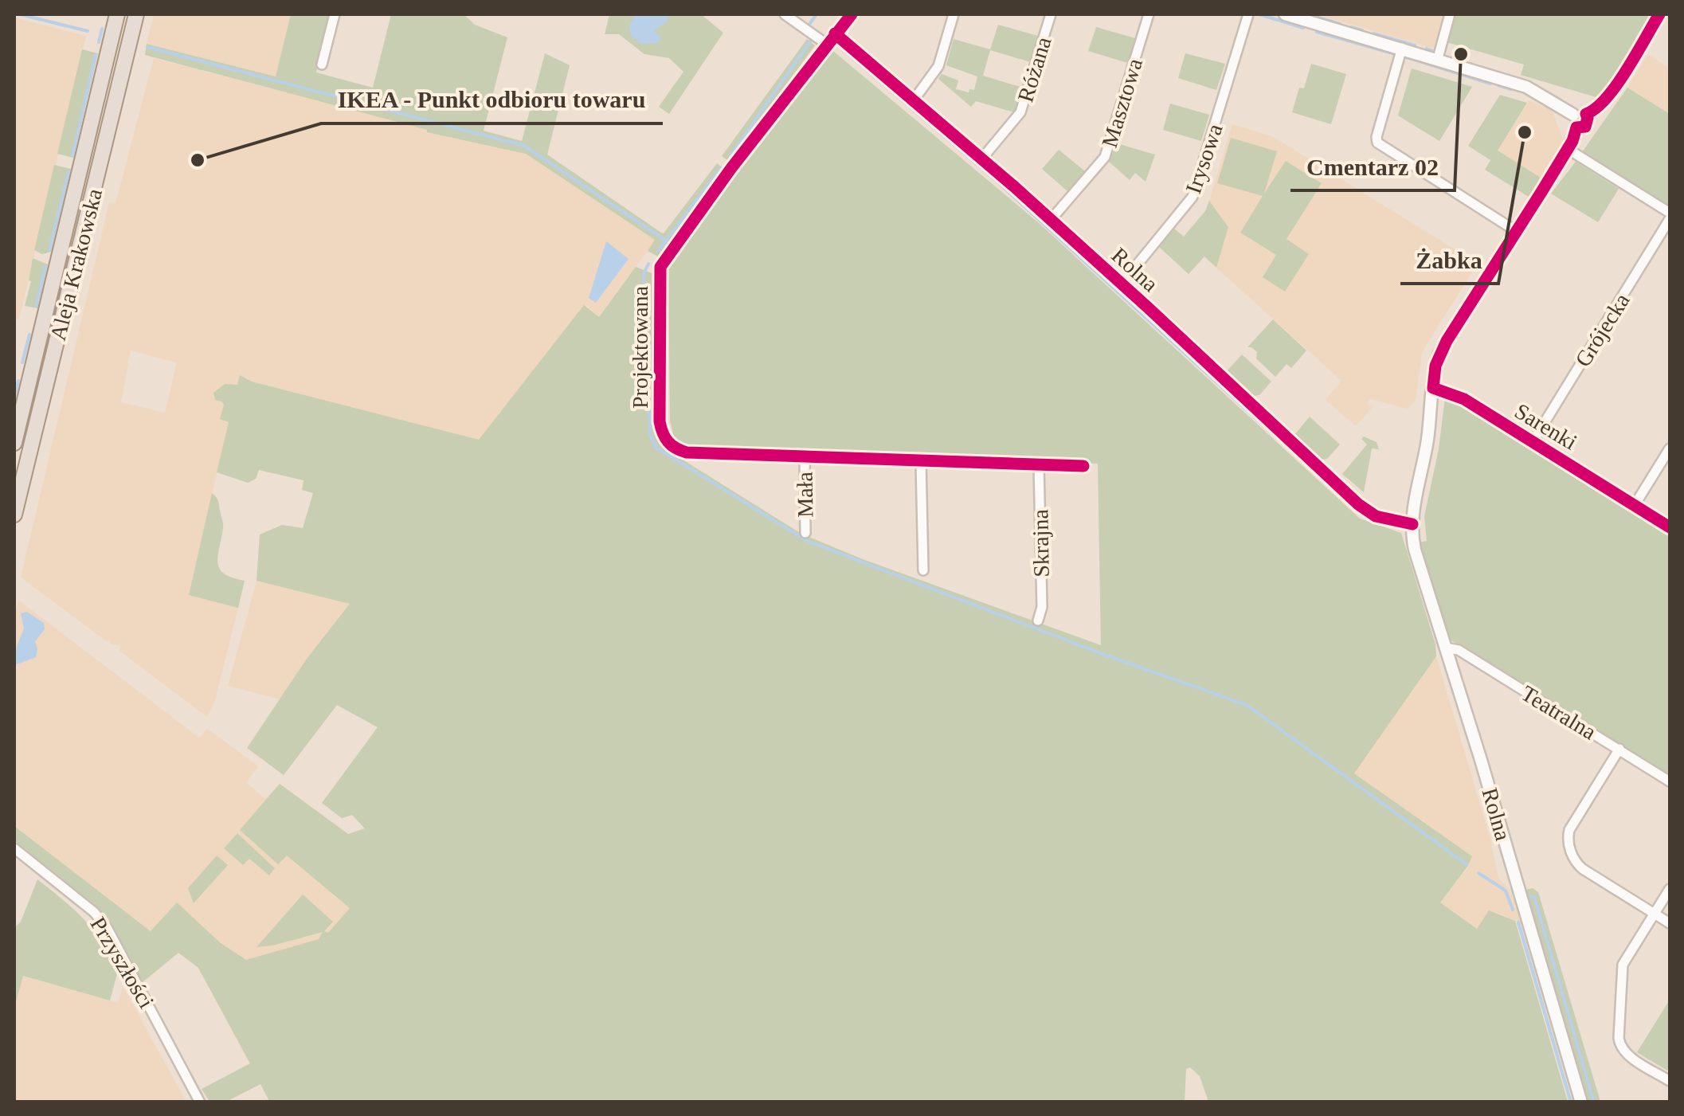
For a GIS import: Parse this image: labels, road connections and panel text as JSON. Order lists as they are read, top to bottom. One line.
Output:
{"streets":{"main road":["Aleja Krakowska"],"street":["Różana","Masztowa","Irysowa","Rolna","Grójecka","Projektowana","Sarenki","Mała","Skrajna","Teatralna","Przyszłości"]},"crossings":[["Różana","Rolna"],["Masztowa","Rolna"],["Irysowa","Rolna"],["Rolna","Projektowana"],["Rolna","Teatralna"],["Grójecka","Sarenki"],["Projektowana","Mała"],["Projektowana","Skrajna"]],"places":["Cmentarz 02","Żabka","IKEA - Punkt odbioru towaru"]}
